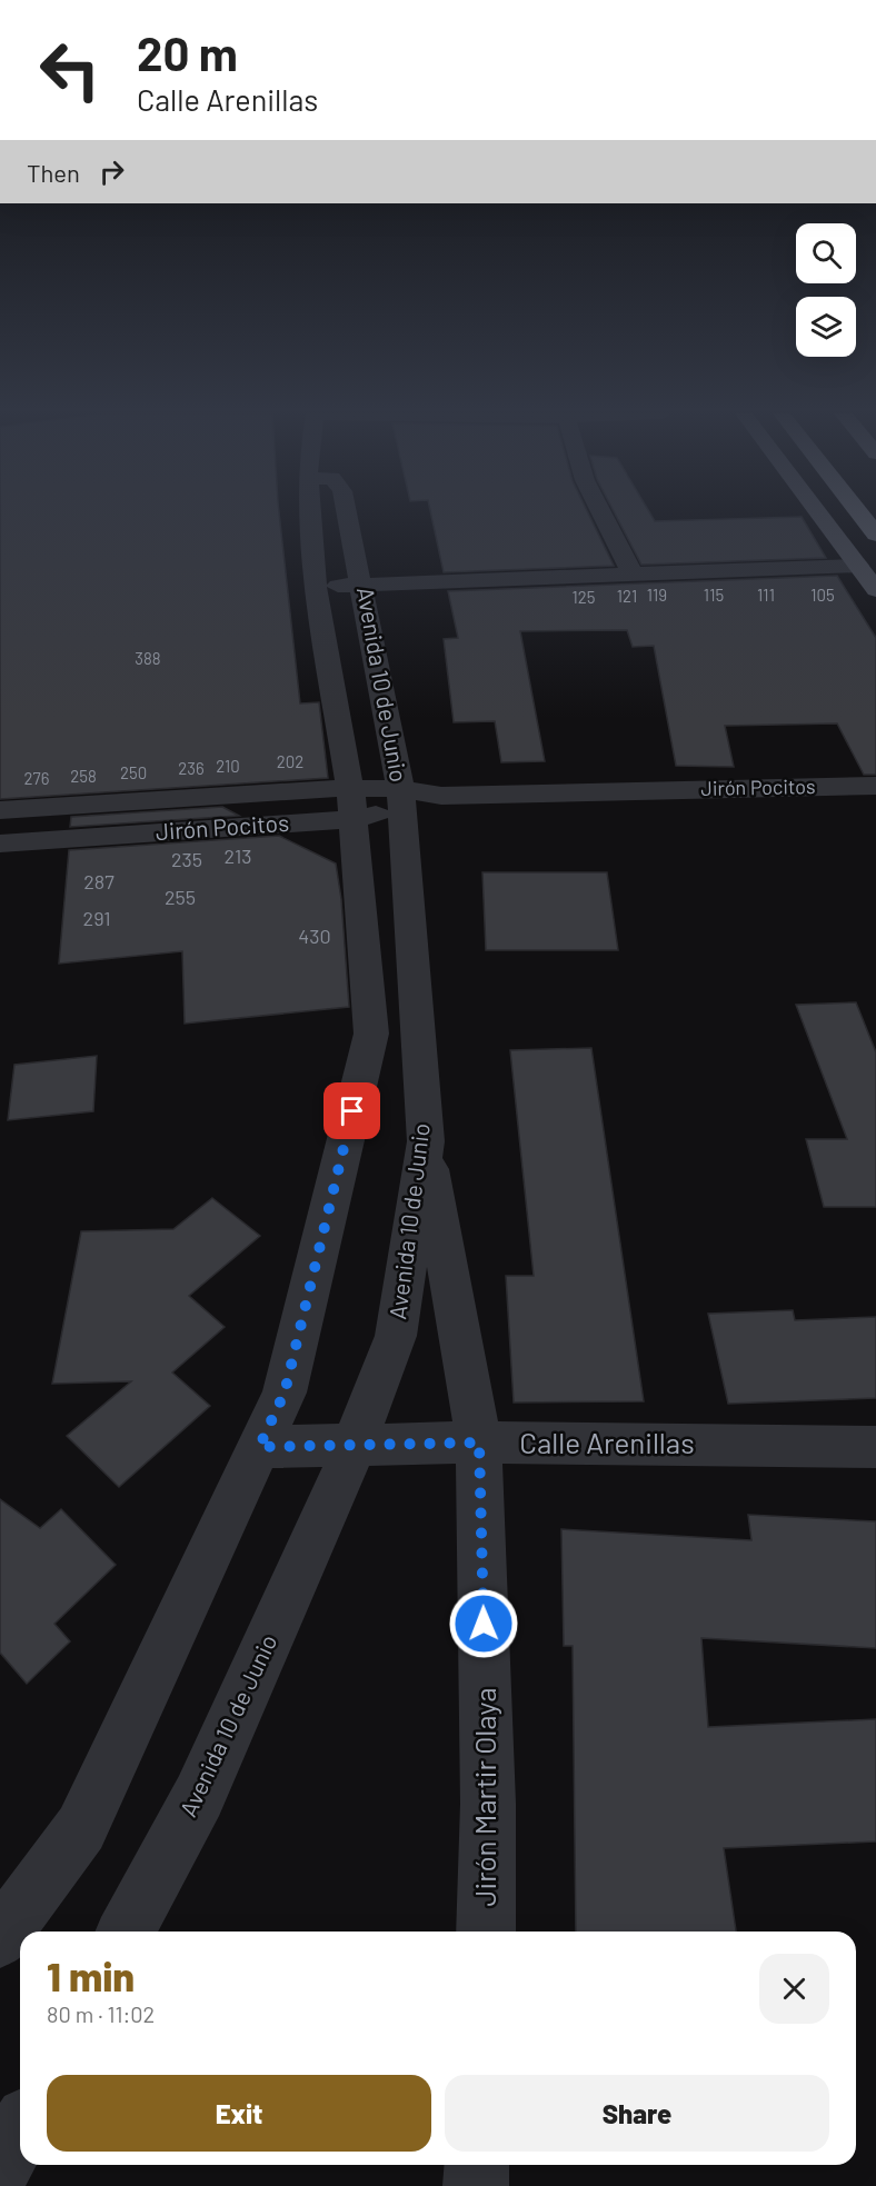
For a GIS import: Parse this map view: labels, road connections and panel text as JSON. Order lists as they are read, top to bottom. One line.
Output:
{"streets":{"street":["Avenida 10 de Junio","Jirón Pocitos","Calle Arenillas","Jirón Martir Olaya"]},"crossings":[["Avenida 10 de Junio","Jirón Pocitos"],["Avenida 10 de Junio","Calle Arenillas"],["Avenida 10 de Junio","Jirón Martir Olaya"],["Calle Arenillas","Jirón Martir Olaya"]],"house_numbers":["119","115","111","105","121","125","388","202","210","236","250","258","276","213","235","287","255","291","430"],"page":{"turn":["20 m","Calle Arenillas"],"then":"Then","heading":["1 min","80 m · 11:02"],"buttons":["Exit","Share"]}}
